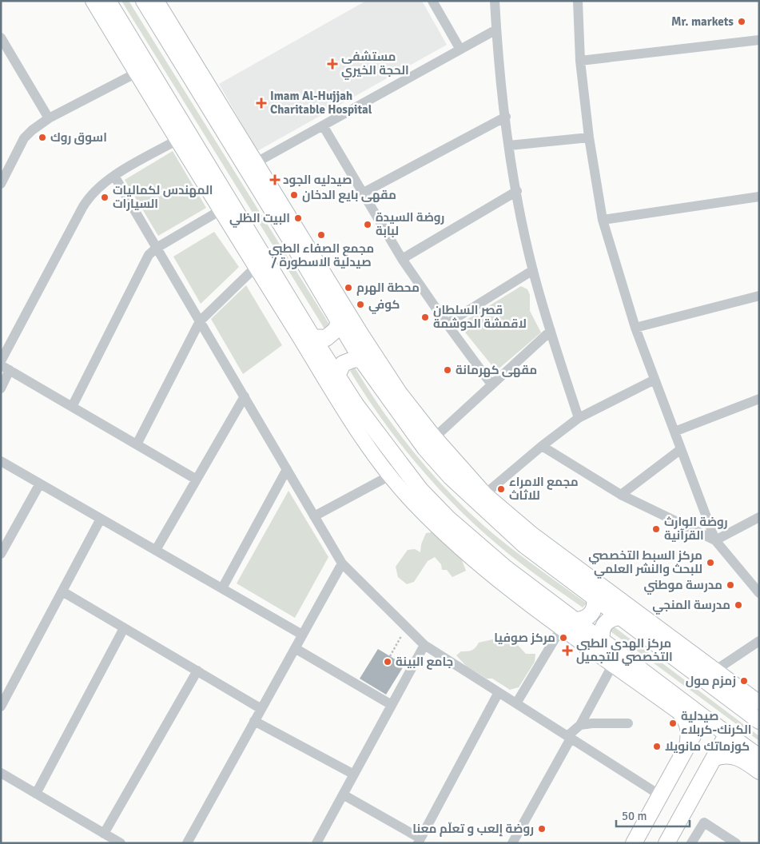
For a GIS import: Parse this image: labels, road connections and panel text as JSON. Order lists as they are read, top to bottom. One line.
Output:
{"places":{"other":["Mr. markets","اسوق روك","مقهى بايع الدخان","المهندس لكماليات السيارات","البيت الظلي","روضة السيدة لبابة","مجمع الصفاء الطبي / صيدلية الاسطورة","محطة الهرم","كوفي","قصر السلطان لاقمشة الدوشمة","مقهى كهرمانة","مجمع الامراء للاثاث","روضة الوارث القرآنية","مركز السبط التخصصي للبحث والنشر العلمي","مدرسة موطني","مدرسة المنجي","مركز صوفيا","جامع البينة","زمزم مول","صيدلية الكرنك-كربلاء","كوزماتك مانويلا","روضة إلعب و تعلّم معنا"],"health":["مستشفى الحجة الخيري","Imam Al-Hujjah Charitable Hospital","صيدليه الجود","مركز الهدى الطبي التخصصي للتجميل"]},"scale_bar":"50 m"}
